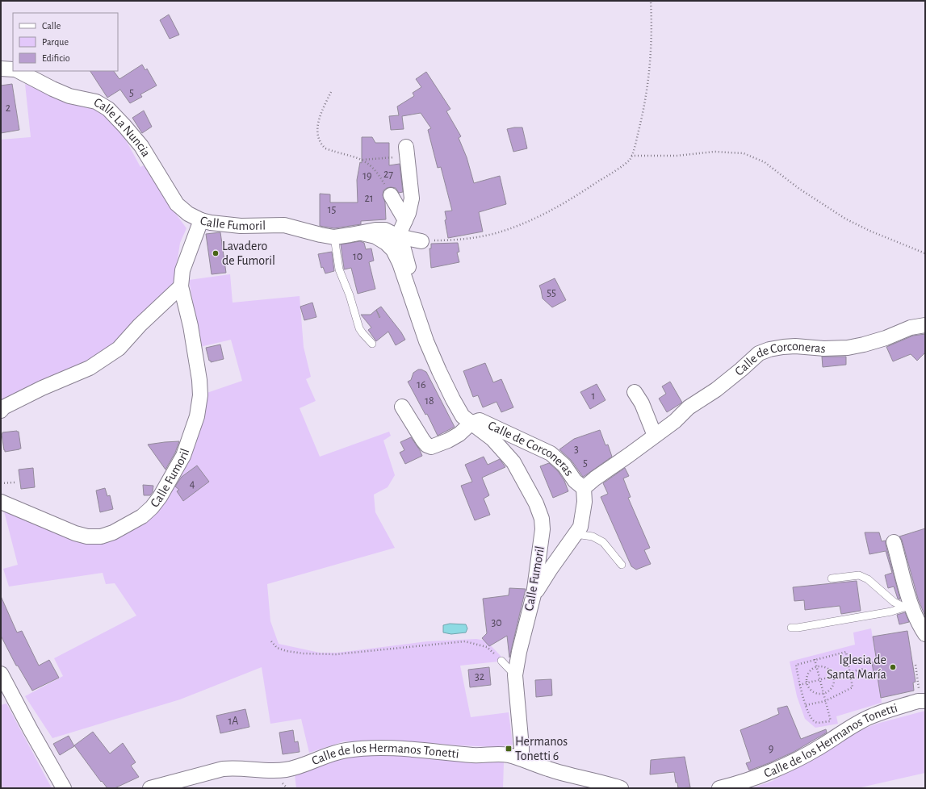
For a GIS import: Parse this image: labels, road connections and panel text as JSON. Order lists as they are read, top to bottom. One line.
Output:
{"streets":{"street":["Calle La Nuncia","Calle Fumoril","Calle de Corconeras","Calle de los Hermanos Tonetti"]},"crossings":[["Calle La Nuncia","Calle Fumoril"],["Calle Fumoril","Calle de Corconeras"],["Calle Fumoril","Calle de los Hermanos Tonetti"]],"places":{"other":["Lavadero de Fumoril","Iglesia de Santa María"],"transit":["Hermanos Tonetti 6"]},"house_numbers":["5","2","27","19","21","15","10","55","16","1","18","3","5","4","30","32","1A","9"],"legend":["Calle","Parque","Edificio"]}
